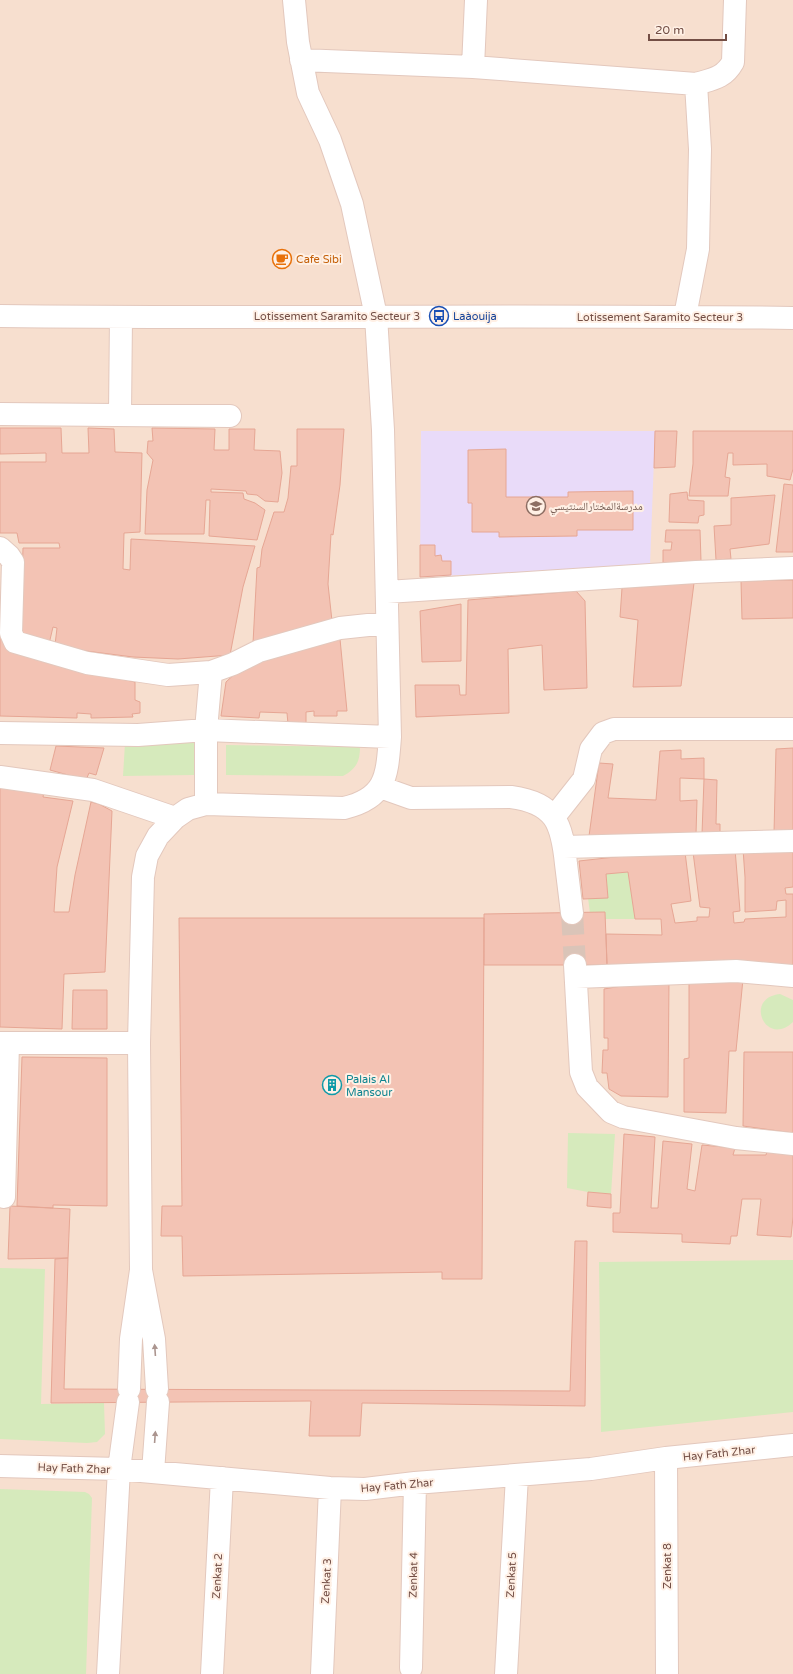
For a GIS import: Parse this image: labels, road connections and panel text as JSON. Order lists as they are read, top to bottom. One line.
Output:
{"streets":{"street":["Lotissement Saramito Secteur 3","Hay Fath Zhar","Zenkat 8","Zenkat 4","Zenkat 5","Zenkat 2","Zenkat 3"]},"crossings":[["Hay Fath Zhar","Zenkat 8"],["Hay Fath Zhar","Zenkat 4"],["Hay Fath Zhar","Zenkat 5"],["Hay Fath Zhar","Zenkat 2"],["Hay Fath Zhar","Zenkat 3"]],"places":{"cafe":["Cafe Sibi"],"bus stop":["Laàouija"],"school or university":["مدرسةالمختارالسنتيسي"],"building":["Palais Al Mansour"]},"scale_bar":"20 m"}
